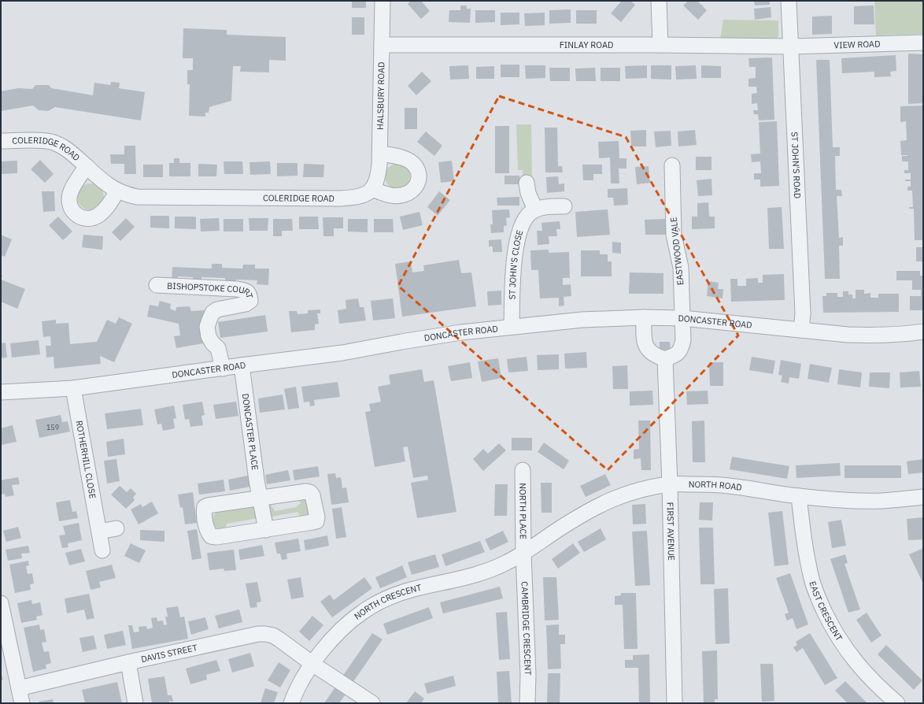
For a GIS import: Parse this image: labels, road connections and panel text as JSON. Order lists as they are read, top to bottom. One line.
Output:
{"streets":{"street":["FINLAY ROAD","VIEW ROAD","HALSBURY ROAD","COLERIDGE ROAD","ST JOHN'S ROAD","EASTWOOD VALE","ST JOHN'S CLOSE","BISHOPSTOKE COURT","DONCASTER ROAD","DONCASTER PLACE","ROTHERHILL CLOSE","NORTH ROAD","NORTH PLACE","FIRST AVENUE","NORTH CRESCENT","EAST CRESCENT","CAMBRIDGE CRESCENT","DAVIS STREET"]},"crossings":[["FINLAY ROAD","VIEW ROAD"],["FINLAY ROAD","HALSBURY ROAD"],["FINLAY ROAD","ST JOHN'S ROAD"],["VIEW ROAD","ST JOHN'S ROAD"],["HALSBURY ROAD","COLERIDGE ROAD"],["ST JOHN'S ROAD","DONCASTER ROAD"],["EASTWOOD VALE","DONCASTER ROAD"],["EASTWOOD VALE","FIRST AVENUE"],["ST JOHN'S CLOSE","DONCASTER ROAD"],["BISHOPSTOKE COURT","DONCASTER ROAD"],["DONCASTER ROAD","DONCASTER PLACE"],["DONCASTER ROAD","ROTHERHILL CLOSE"],["DONCASTER ROAD","FIRST AVENUE"],["NORTH ROAD","NORTH PLACE"],["NORTH ROAD","FIRST AVENUE"],["NORTH ROAD","NORTH CRESCENT"],["NORTH ROAD","EAST CRESCENT"],["NORTH ROAD","CAMBRIDGE CRESCENT"],["NORTH PLACE","NORTH CRESCENT"],["NORTH PLACE","CAMBRIDGE CRESCENT"],["NORTH CRESCENT","CAMBRIDGE CRESCENT"],["NORTH CRESCENT","DAVIS STREET"]],"house_numbers":["159"]}
